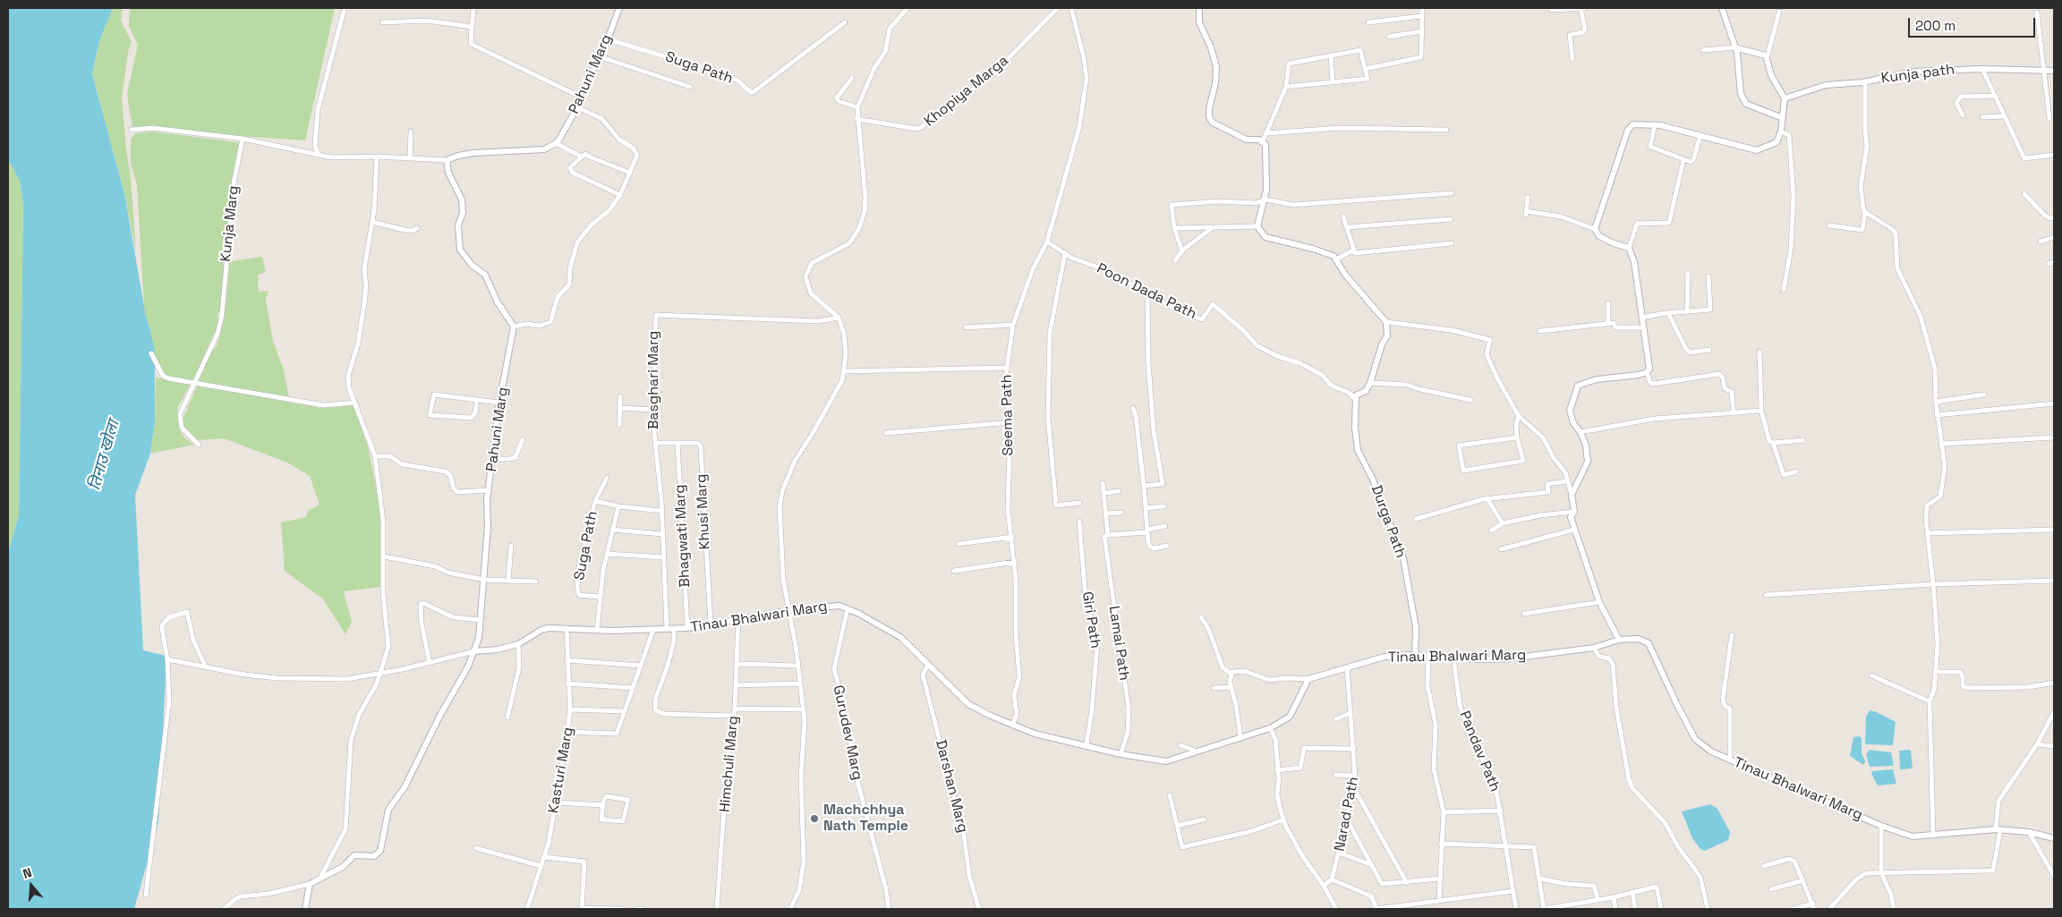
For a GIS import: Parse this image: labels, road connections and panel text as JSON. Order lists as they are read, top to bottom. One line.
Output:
{"streets":{"street":["Suga Path","Pahuni Marg","Kunja path","Khopiya Marga","Kunja Marg","Poon Dada Path","Basghari Marg","Seema Path","Khusi Marg","Durga Path","Bhagwati Marg","Tinau Bhalwari Marg","Giri Path","Lamai Path","Gurudev Marg","Pandav Path","Himchuli Marg","Kasturi Marg","Darshan Marg","Narad Path"]},"crossings":[["Suga Path","Pahuni Marg"],["Pahuni Marg","Tinau Bhalwari Marg"],["Poon Dada Path","Seema Path"],["Poon Dada Path","Durga Path"],["Basghari Marg","Khusi Marg"],["Basghari Marg","Tinau Bhalwari Marg"],["Seema Path","Tinau Bhalwari Marg"],["Khusi Marg","Bhagwati Marg"],["Khusi Marg","Tinau Bhalwari Marg"],["Durga Path","Tinau Bhalwari Marg"],["Bhagwati Marg","Tinau Bhalwari Marg"],["Tinau Bhalwari Marg","Giri Path"],["Tinau Bhalwari Marg","Lamai Path"],["Tinau Bhalwari Marg","Gurudev Marg"],["Tinau Bhalwari Marg","Pandav Path"],["Tinau Bhalwari Marg","Himchuli Marg"],["Tinau Bhalwari Marg","Kasturi Marg"],["Tinau Bhalwari Marg","Darshan Marg"],["Tinau Bhalwari Marg","Narad Path"]],"water":["तिनाउ खोला"],"places":["Machchhya Nath Temple"],"scale_bar":"200 m","north":"top"}
